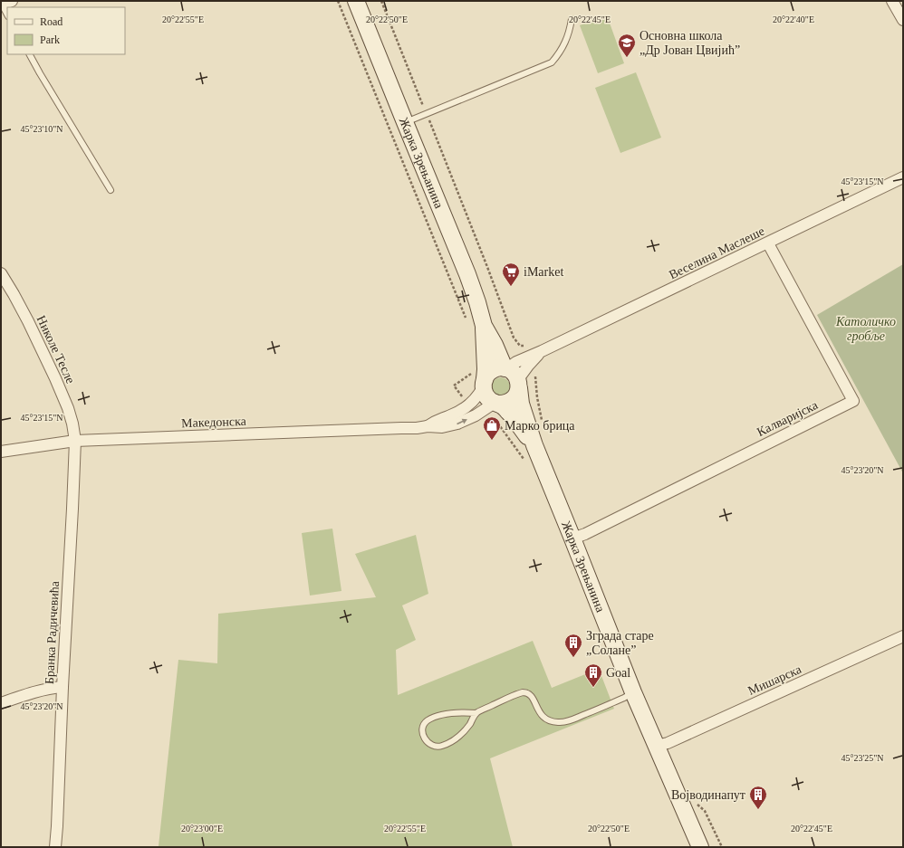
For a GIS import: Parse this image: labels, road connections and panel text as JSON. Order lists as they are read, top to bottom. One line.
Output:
{"streets":{"main road":["Жарка Зрењанина"],"street":["Веселина Маслеше","Николе Тесле","Калваријска","Македонска","Бранка Радичевића","Мишарска"]},"crossings":[["Жарка Зрењанина","Веселина Маслеше"],["Жарка Зрењанина","Калваријска"],["Жарка Зрењанина","Македонска"],["Жарка Зрењанина","Мишарска"],["Веселина Маслеше","Калваријска"],["Веселина Маслеше","Македонска"],["Николе Тесле","Македонска"],["Николе Тесле","Бранка Радичевића"],["Македонска","Бранка Радичевића"]],"parks":["Католичко гробље"],"places":{"school or university":["Основна школа „Др Јован Цвијић”"],"supermarket":["iMarket"],"shop":["Марко брица"],"building":["Зграда старе „Солане”","Goal","Војводинапут"]},"legend":["Road","Park"],"coordinates":["20°22'55\"E","20°22'50\"E","20°22'45\"E","20°22'40\"E","45°23'10\"N","45°23'15\"N","45°23'20\"N","45°23'25\"N","20°23'00\"E"]}
